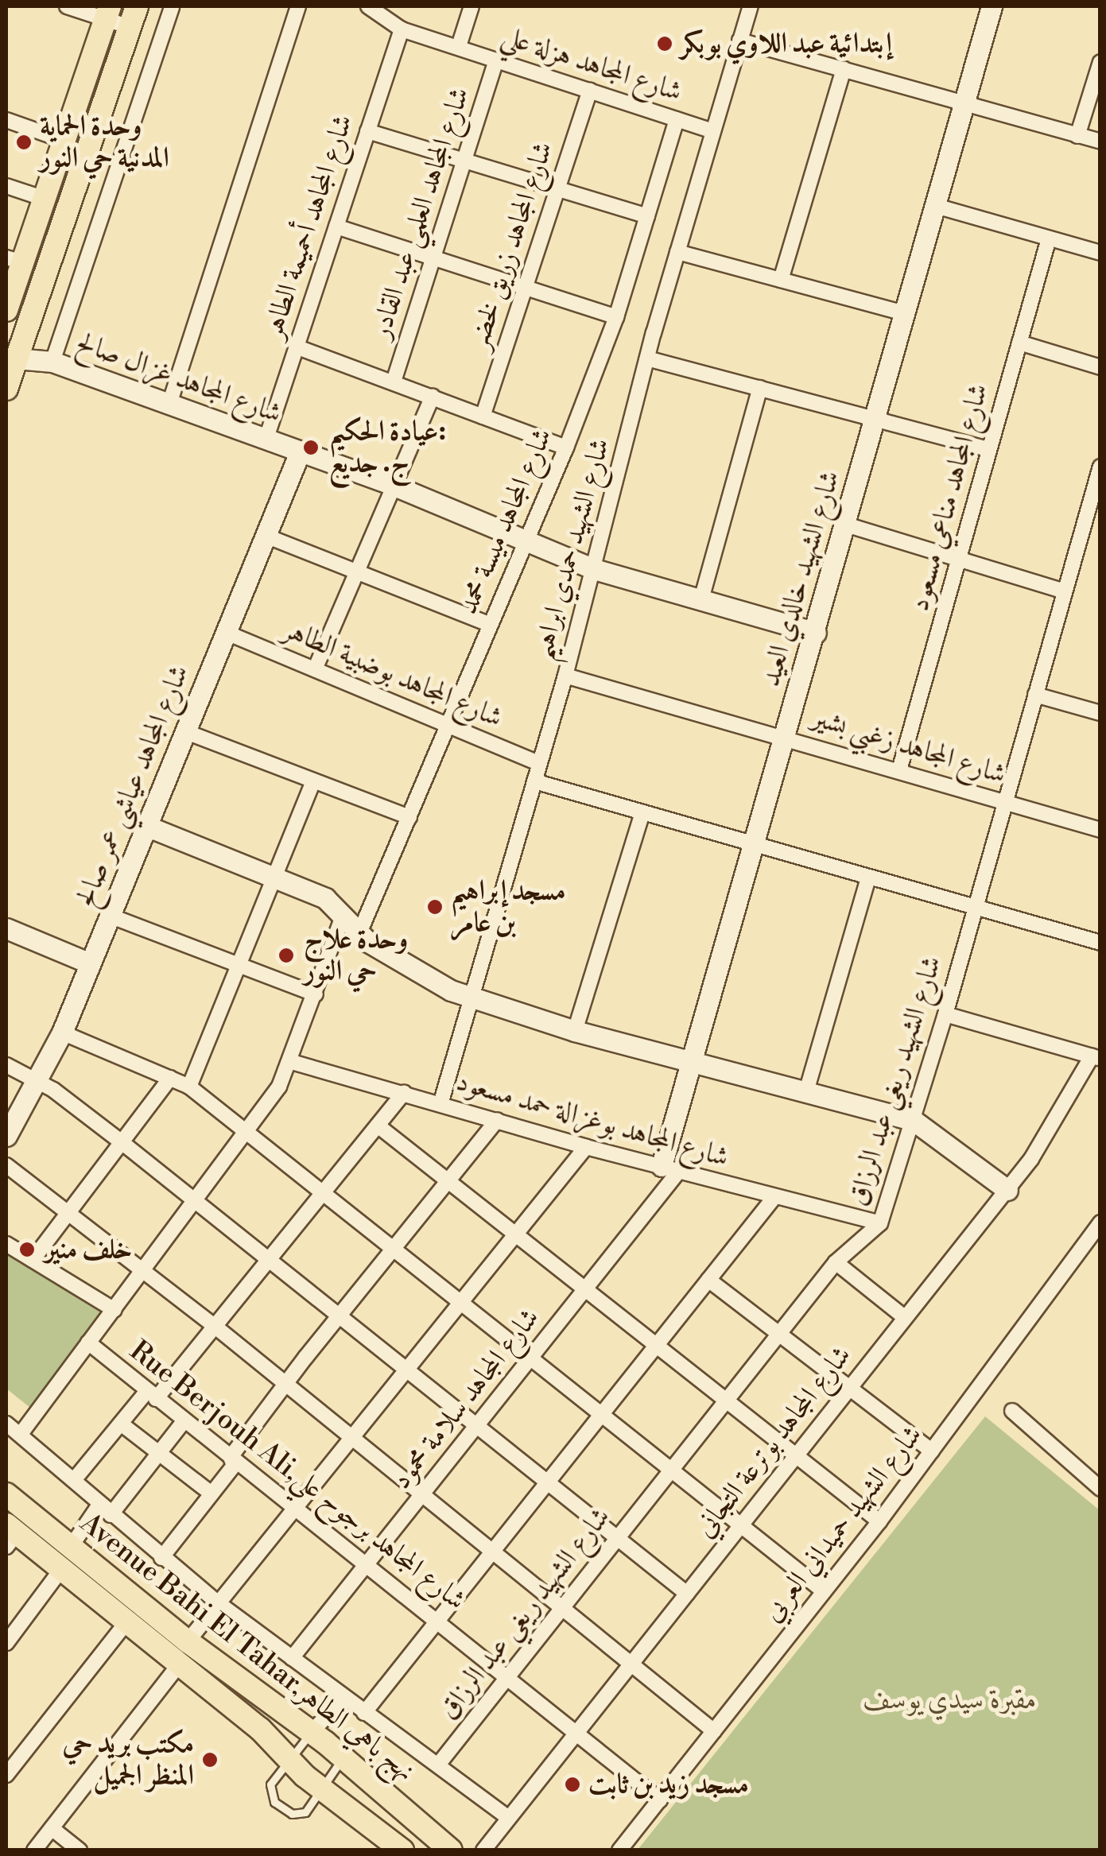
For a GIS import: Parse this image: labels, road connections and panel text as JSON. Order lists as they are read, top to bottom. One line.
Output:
{"streets":{"main road":["Avenue Bahi El Tahar,نهج باهي الطاهر"],"street":["شارع المجاهد هزلة علي","شارع المجاهد العلمي عبد القادر","شارع المجاهد أحميمة الطاهر","شارع المجاهد زريق لخضر","شارع المجاهد غزال صالح","شارع المجاهد مناعي مسعود","شارع المجاهد ميسة محمد","شارع الشهيد حمدي ابراهيم","شارع الشهيد خالدي العيد","شارع المجاهد بوضبية الطاهر","شارع المجاهد زغبي بشير","شارع المجاهد عياشي عمر صالح","شارع الشهيد ريغي عبد الرزاق","شارع المجاهد بوغزالة حمد مسعود","شارع المجاهد سلامة محمود","شارع المجاهد بوترعة التجاني","Rue Berjouh Ali,شارع المجاهد برجوح علي","شارع الشهيد حميداني العربي"]},"crossings":[["شارع المجاهد هزلة علي","شارع المجاهد العلمي عبد القادر"],["شارع المجاهد هزلة علي","شارع المجاهد أحميمة الطاهر"],["شارع المجاهد هزلة علي","شارع المجاهد زريق لخضر"],["شارع المجاهد هزلة علي","شارع المجاهد ميسة محمد"],["شارع المجاهد هزلة علي","شارع الشهيد حمدي ابراهيم"],["شارع المجاهد أحميمة الطاهر","شارع المجاهد غزال صالح"],["شارع المجاهد غزال صالح","شارع المجاهد ميسة محمد"],["شارع المجاهد غزال صالح","شارع الشهيد حمدي ابراهيم"],["شارع المجاهد غزال صالح","شارع الشهيد خالدي العيد"],["شارع المجاهد غزال صالح","شارع المجاهد عياشي عمر صالح"],["شارع المجاهد مناعي مسعود","شارع المجاهد زغبي بشير"],["شارع المجاهد ميسة محمد","شارع المجاهد بوضبية الطاهر"],["شارع الشهيد حمدي ابراهيم","شارع المجاهد بوضبية الطاهر"],["شارع الشهيد حمدي ابراهيم","شارع المجاهد زغبي بشير"],["شارع الشهيد حمدي ابراهيم","شارع المجاهد بوغزالة حمد مسعود"],["شارع الشهيد خالدي العيد","شارع المجاهد زغبي بشير"],["شارع الشهيد خالدي العيد","شارع المجاهد بوغزالة حمد مسعود"],["شارع الشهيد خالدي العيد","شارع المجاهد سلامة محمود"],["شارع المجاهد بوضبية الطاهر","شارع المجاهد عياشي عمر صالح"],["شارع المجاهد زغبي بشير","شارع الشهيد ريغي عبد الرزاق"],["شارع الشهيد ريغي عبد الرزاق","شارع المجاهد بوغزالة حمد مسعود"],["شارع الشهيد ريغي عبد الرزاق","Rue Berjouh Ali,شارع المجاهد برجوح علي"],["شارع المجاهد بوغزالة حمد مسعود","شارع المجاهد سلامة محمود"],["شارع المجاهد سلامة محمود","Rue Berjouh Ali,شارع المجاهد برجوح علي"],["شارع المجاهد بوترعة التجاني","Rue Berjouh Ali,شارع المجاهد برجوح علي"],["Rue Berjouh Ali,شارع المجاهد برجوح علي","شارع الشهيد حميداني العربي"]],"parks":["مقبرة سيدي يوسف"],"places":["إبتدائية عبد اللاوي بوبكر","وحدة الحماية المدنية حي النور","عيادة الحكيم: ج. جديع","مسجد إبراهيم بن عامر","وحدة علاج حي النور","خلف منير","مكتب بريد حي المنظر الجميل","مسجد زيد بن ثابت"]}
